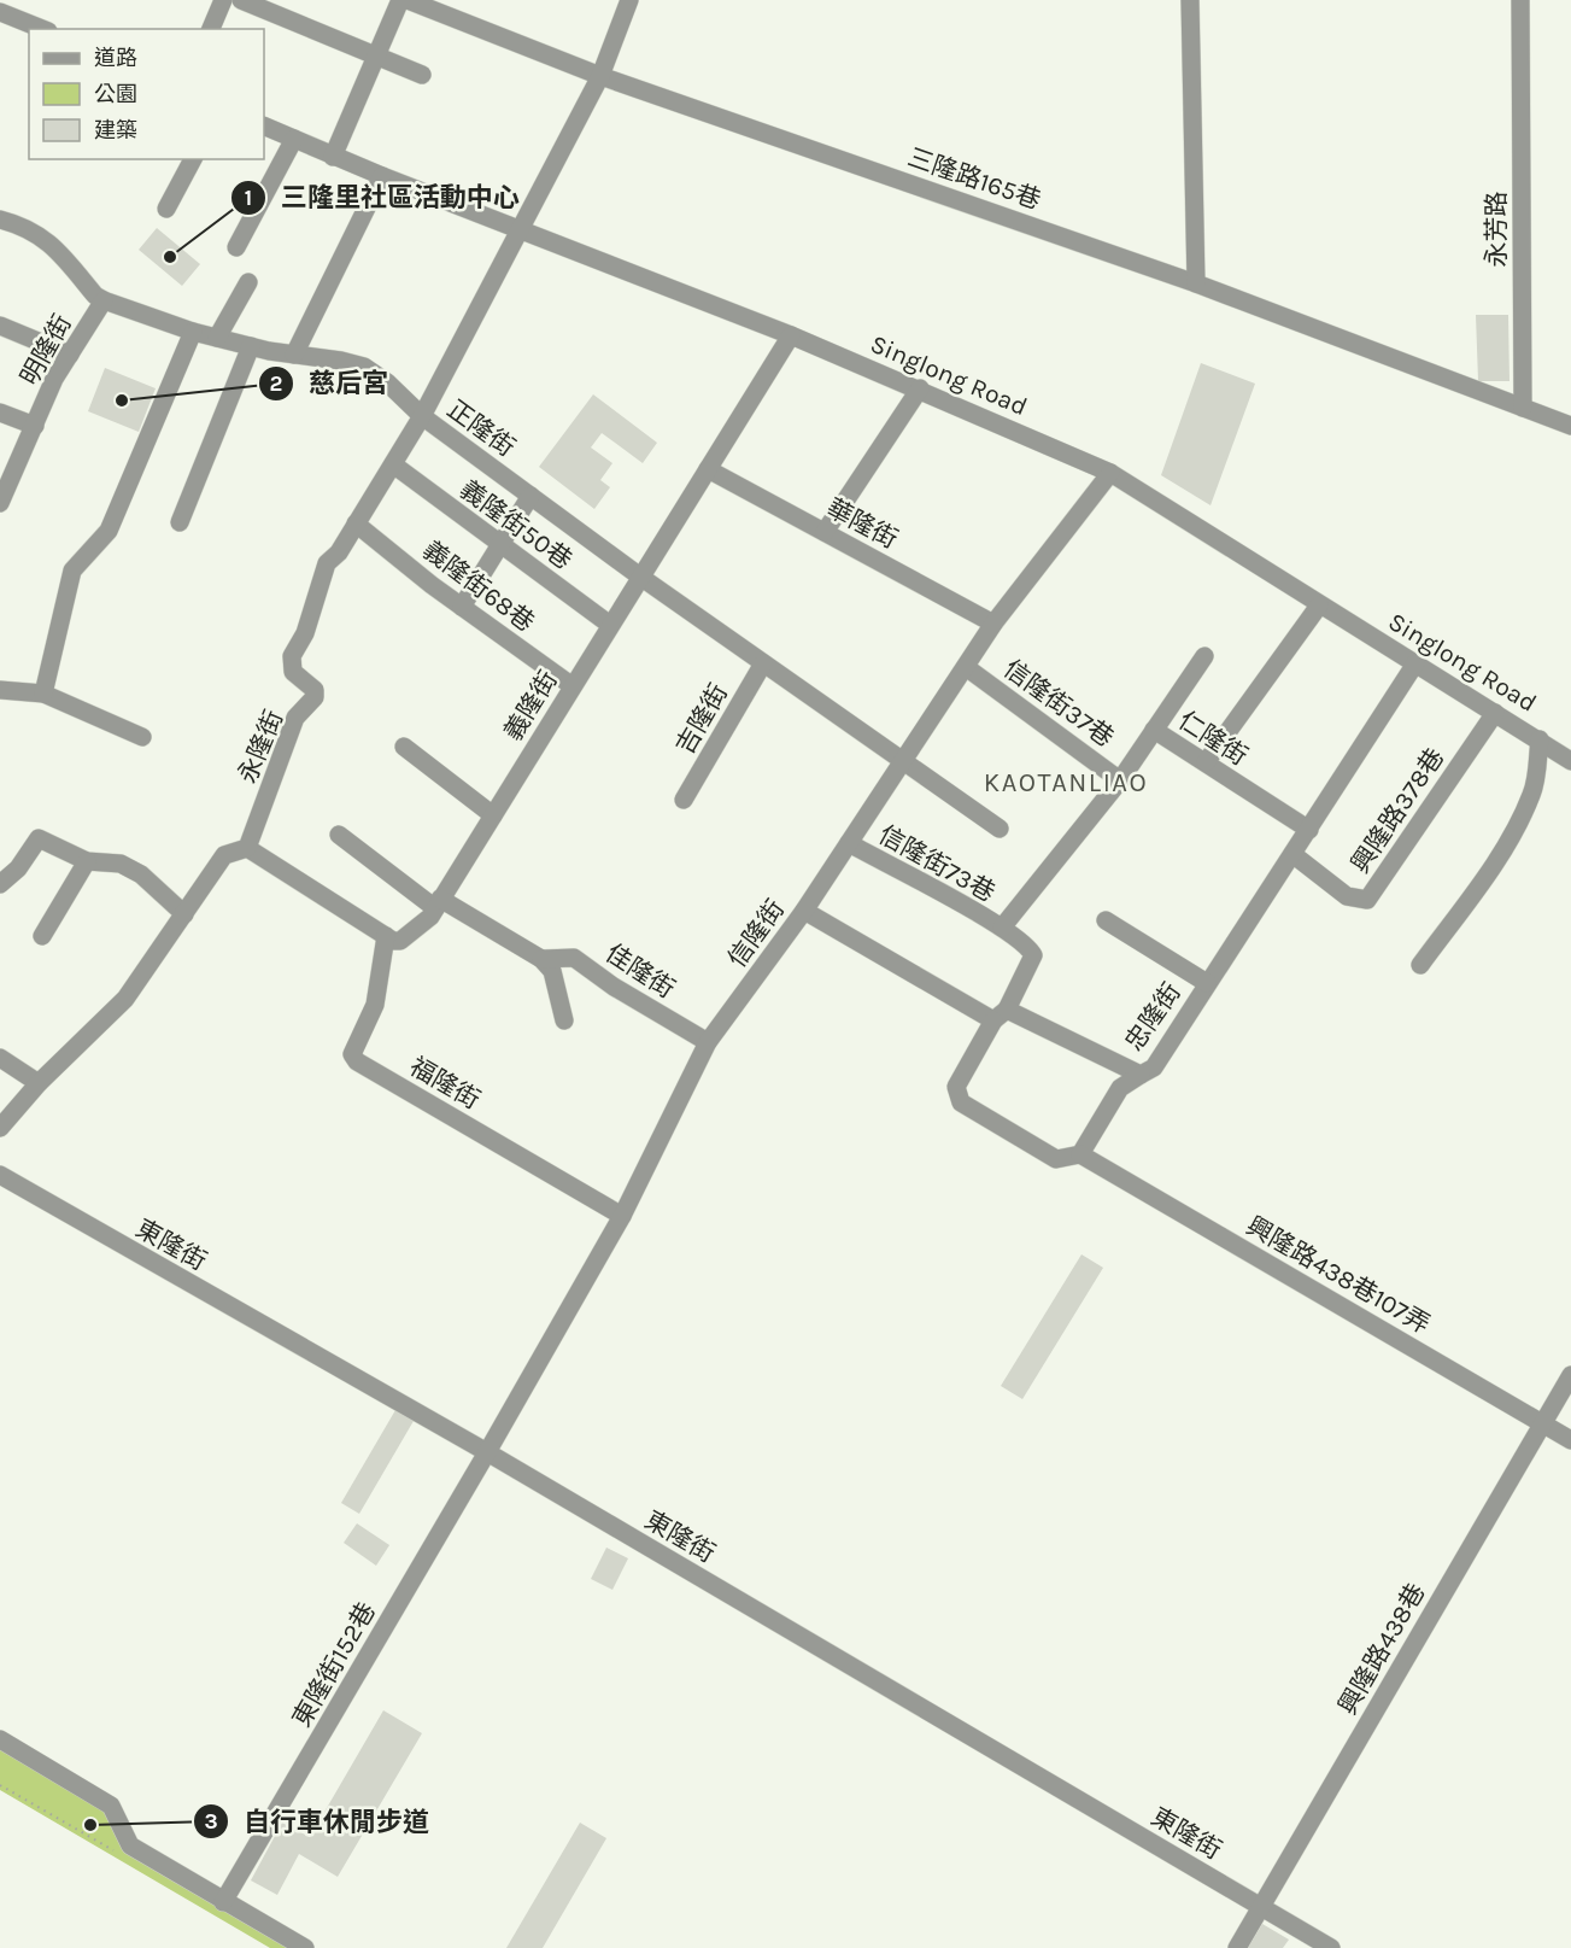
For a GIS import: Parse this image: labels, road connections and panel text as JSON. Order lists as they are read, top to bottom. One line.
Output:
{"streets":{"street":["三隆路165巷","永芳路","明隆街","Singlong Road","正隆街","華隆街","義隆街50巷","義隆街68巷","信隆街37巷","義隆街","吉隆街","仁隆街","永隆街","興隆路378巷","信隆街73巷","信隆街","佳隆街","忠隆街","福隆街","東隆街","興隆路438巷107弄","興隆路438巷","東隆街152巷"]},"crossings":[["三隆路165巷","永芳路"],["三隆路165巷","永隆街"],["明隆街","正隆街"],["Singlong Road","義隆街"],["Singlong Road","永隆街"],["Singlong Road","興隆路378巷"],["Singlong Road","信隆街"],["Singlong Road","忠隆街"],["正隆街","義隆街"],["正隆街","吉隆街"],["正隆街","永隆街"],["正隆街","信隆街"],["華隆街","義隆街"],["華隆街","信隆街"],["義隆街50巷","義隆街"],["義隆街50巷","永隆街"],["義隆街68巷","義隆街"],["義隆街68巷","永隆街"],["信隆街37巷","仁隆街"],["信隆街37巷","信隆街"],["義隆街","佳隆街"],["義隆街","福隆街"],["仁隆街","信隆街73巷"],["仁隆街","忠隆街"],["興隆路378巷","忠隆街"],["信隆街73巷","信隆街"],["信隆街73巷","忠隆街"],["信隆街","佳隆街"],["信隆街","忠隆街"],["信隆街","福隆街"],["信隆街","東隆街"],["信隆街","東隆街152巷"],["東隆街","興隆路438巷"],["東隆街","東隆街152巷"],["興隆路438巷107弄","興隆路438巷"]],"districts":["KAOTANLIAO"],"places":["三隆里社區活動中心","慈后宮","自行車休閒步道"],"legend":["道路","公園","建築"]}
